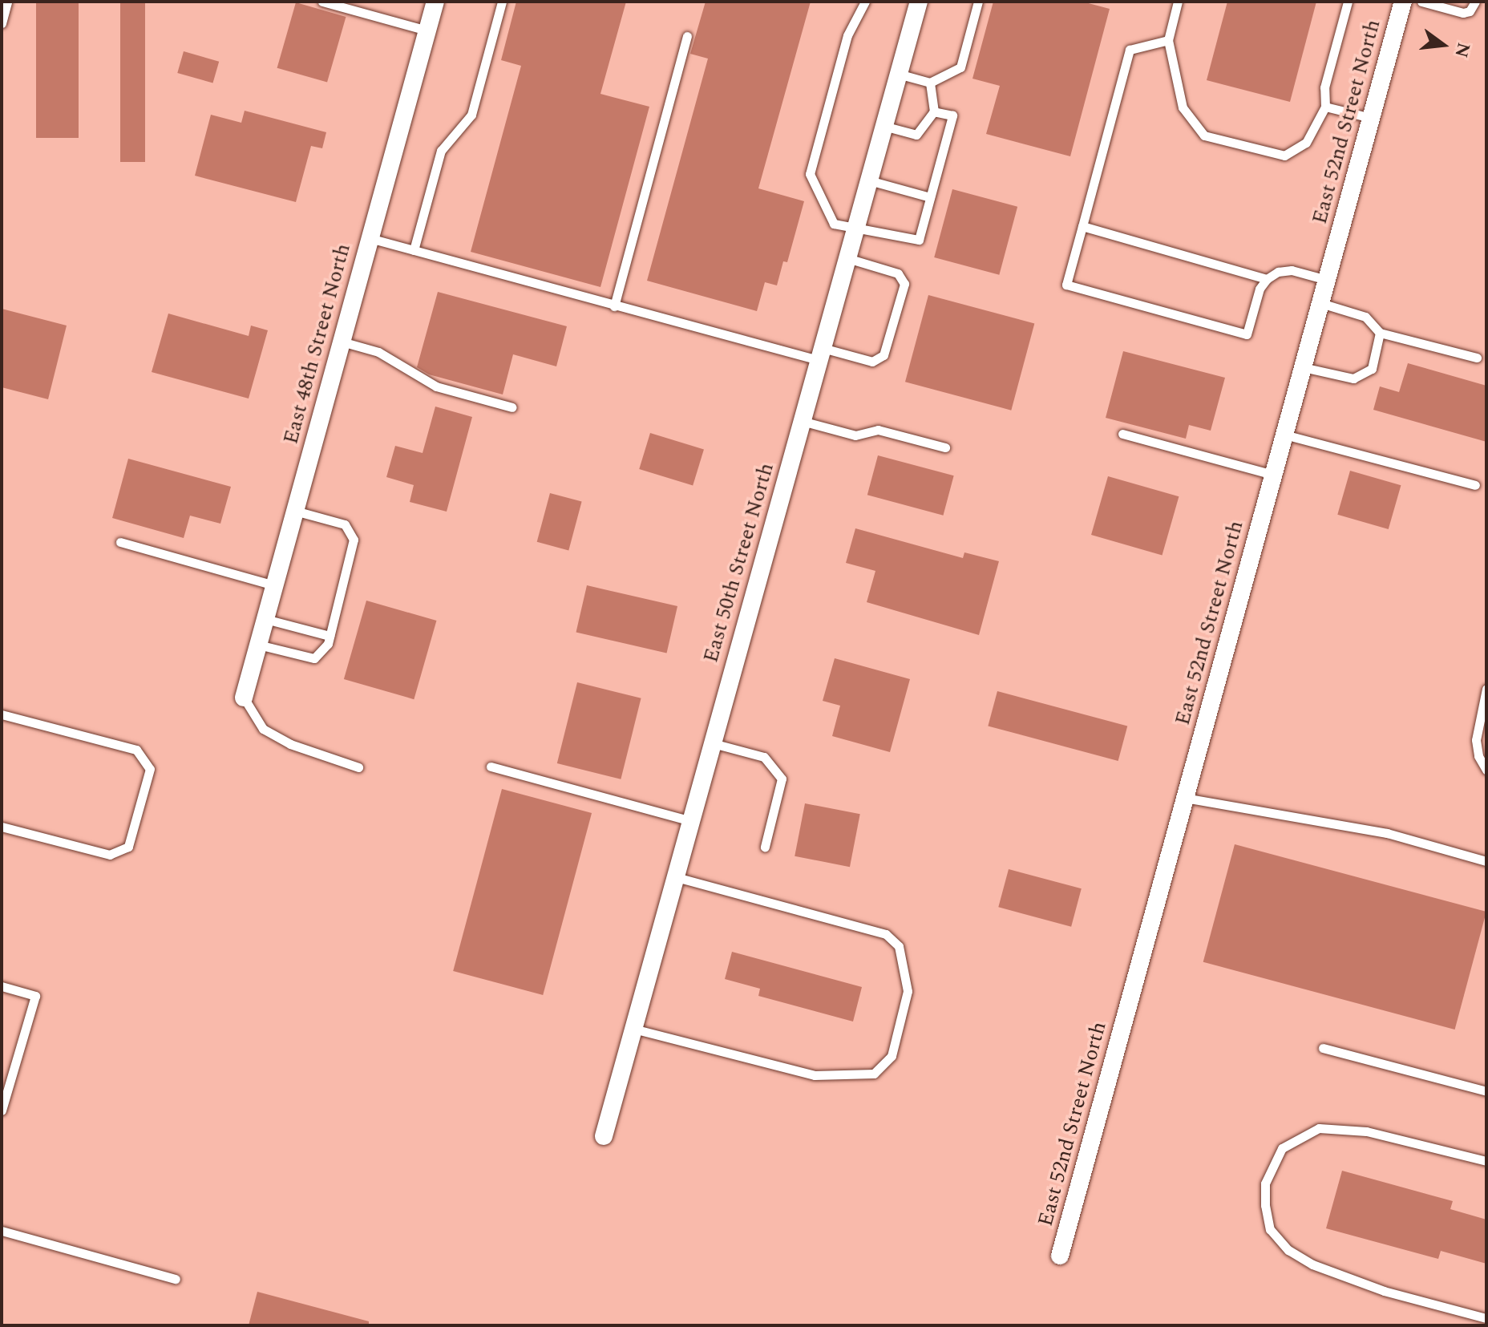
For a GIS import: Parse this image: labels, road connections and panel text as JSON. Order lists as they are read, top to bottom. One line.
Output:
{"streets":{"street":["East 52nd Street North","East 48th Street North","East 50th Street North"]},"north":"right"}
